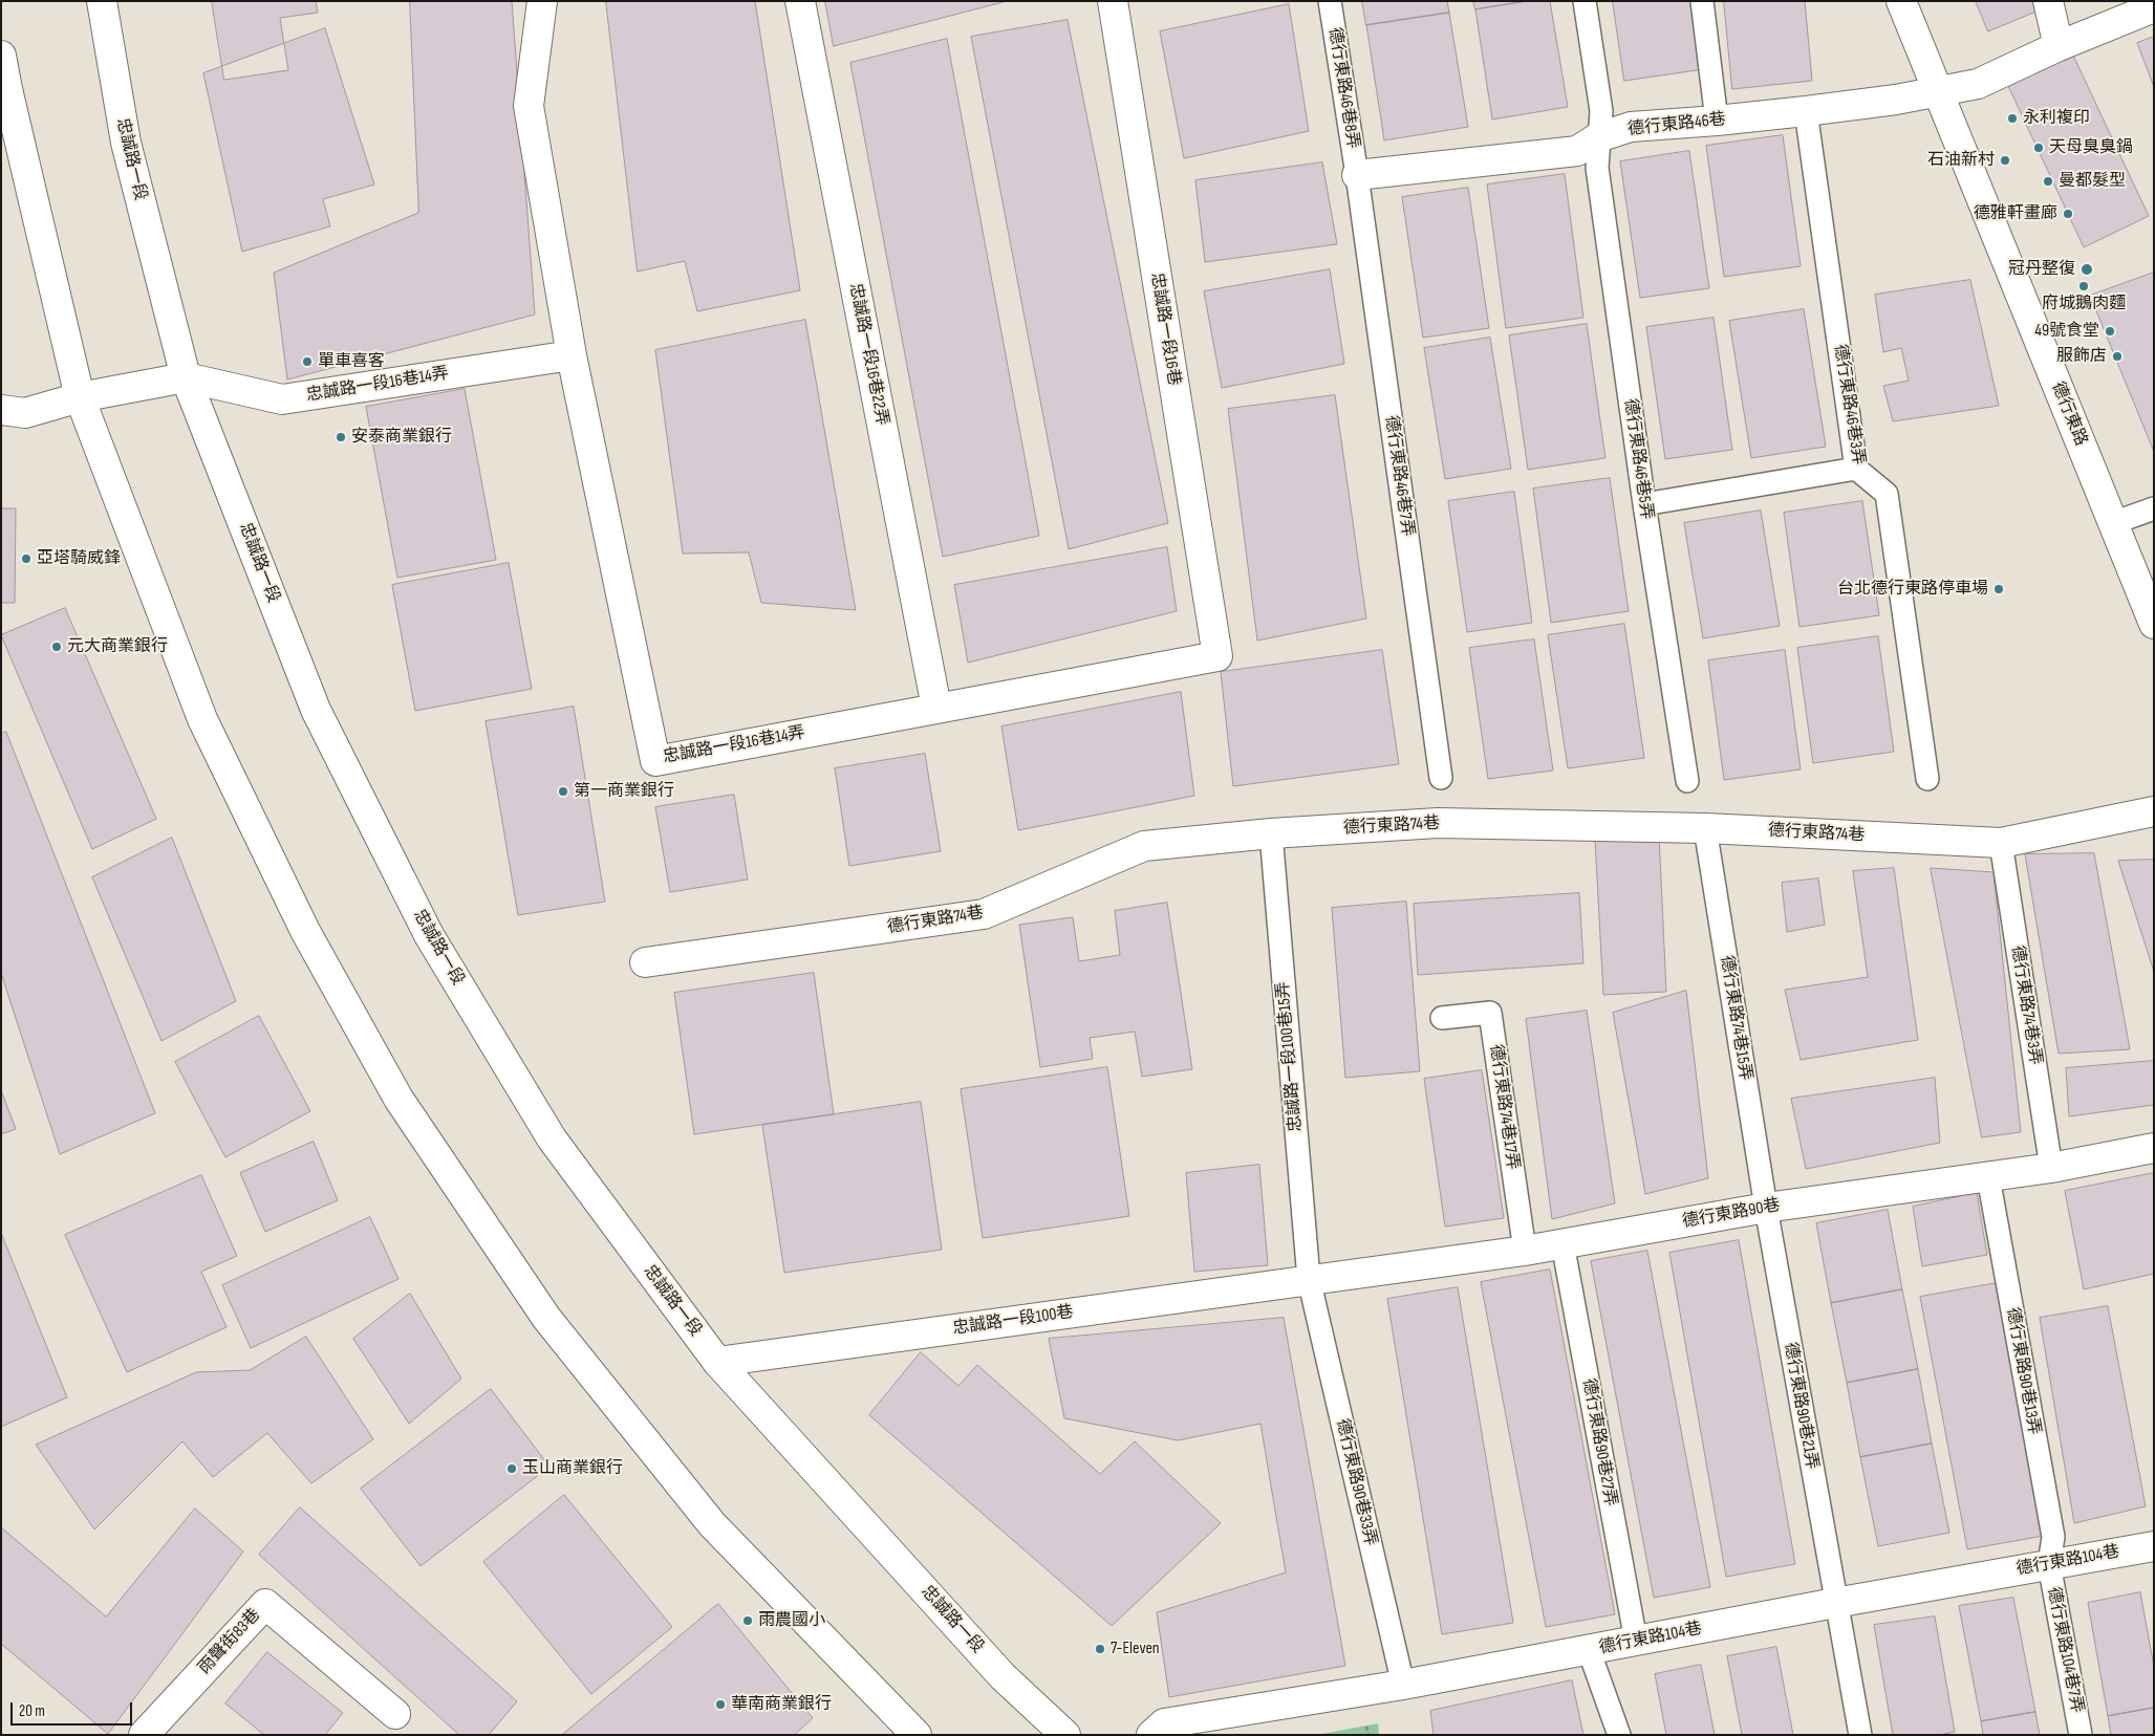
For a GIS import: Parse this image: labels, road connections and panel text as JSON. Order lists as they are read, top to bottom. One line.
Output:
{"streets":{"street":["德行東路46巷","忠誠路一段","忠誠路一段16巷","忠誠路一段16巷22弄","忠誠路一段16巷14弄","德行東路","德行東路74巷","德行東路90巷","忠誠路一段100巷","德行東路104巷","雨聲街83巷"],"lane":["德行東路46巷8弄","德行東路46巷3弄","德行東路46巷5弄","德行東路46巷7弄","德行東路74巷3弄","德行東路74巷15弄","忠誠路一段100巷15弄","德行東路74巷17弄","德行東路90巷13弄","德行東路90巷21弄","德行東路90巷27弄","德行東路90巷33弄","德行東路104巷7弄"]},"crossings":[["德行東路46巷8弄","德行東路46巷"],["德行東路46巷8弄","德行東路46巷7弄"],["德行東路46巷","德行東路46巷3弄"],["德行東路46巷","德行東路"],["德行東路46巷","德行東路46巷5弄"],["德行東路46巷","德行東路46巷7弄"],["忠誠路一段","忠誠路一段16巷14弄"],["忠誠路一段","忠誠路一段100巷"],["忠誠路一段16巷","忠誠路一段16巷14弄"],["忠誠路一段16巷22弄","忠誠路一段16巷14弄"],["德行東路74巷","德行東路74巷3弄"],["德行東路74巷","德行東路74巷15弄"],["德行東路74巷","忠誠路一段100巷15弄"],["德行東路74巷3弄","德行東路90巷"],["德行東路74巷15弄","德行東路90巷"],["德行東路74巷15弄","德行東路90巷21弄"],["忠誠路一段100巷15弄","德行東路90巷"],["忠誠路一段100巷15弄","忠誠路一段100巷"],["忠誠路一段100巷15弄","德行東路90巷33弄"],["德行東路74巷17弄","德行東路90巷"],["德行東路90巷","忠誠路一段100巷"],["德行東路90巷","德行東路90巷13弄"],["德行東路90巷","德行東路90巷21弄"],["德行東路90巷","德行東路90巷27弄"],["德行東路90巷","德行東路90巷33弄"],["忠誠路一段100巷","德行東路90巷33弄"],["德行東路90巷13弄","德行東路104巷"],["德行東路90巷13弄","德行東路104巷7弄"],["德行東路90巷21弄","德行東路104巷"],["德行東路90巷27弄","德行東路104巷"],["德行東路90巷33弄","德行東路104巷"],["德行東路104巷","德行東路104巷7弄"]],"places":["永利複印","天母臭臭鍋","石油新村","曼都髮型","德雅軒畫廊","冠丹整復","府城鵝肉麵","49號食堂","服飾店","單車喜客","安泰商業銀行","亞塔騎威鋒","台北德行東路停車場","元大商業銀行","第一商業銀行","玉山商業銀行","雨農國小","7-Eleven","華南商業銀行"],"scale_bar":"20 m"}
